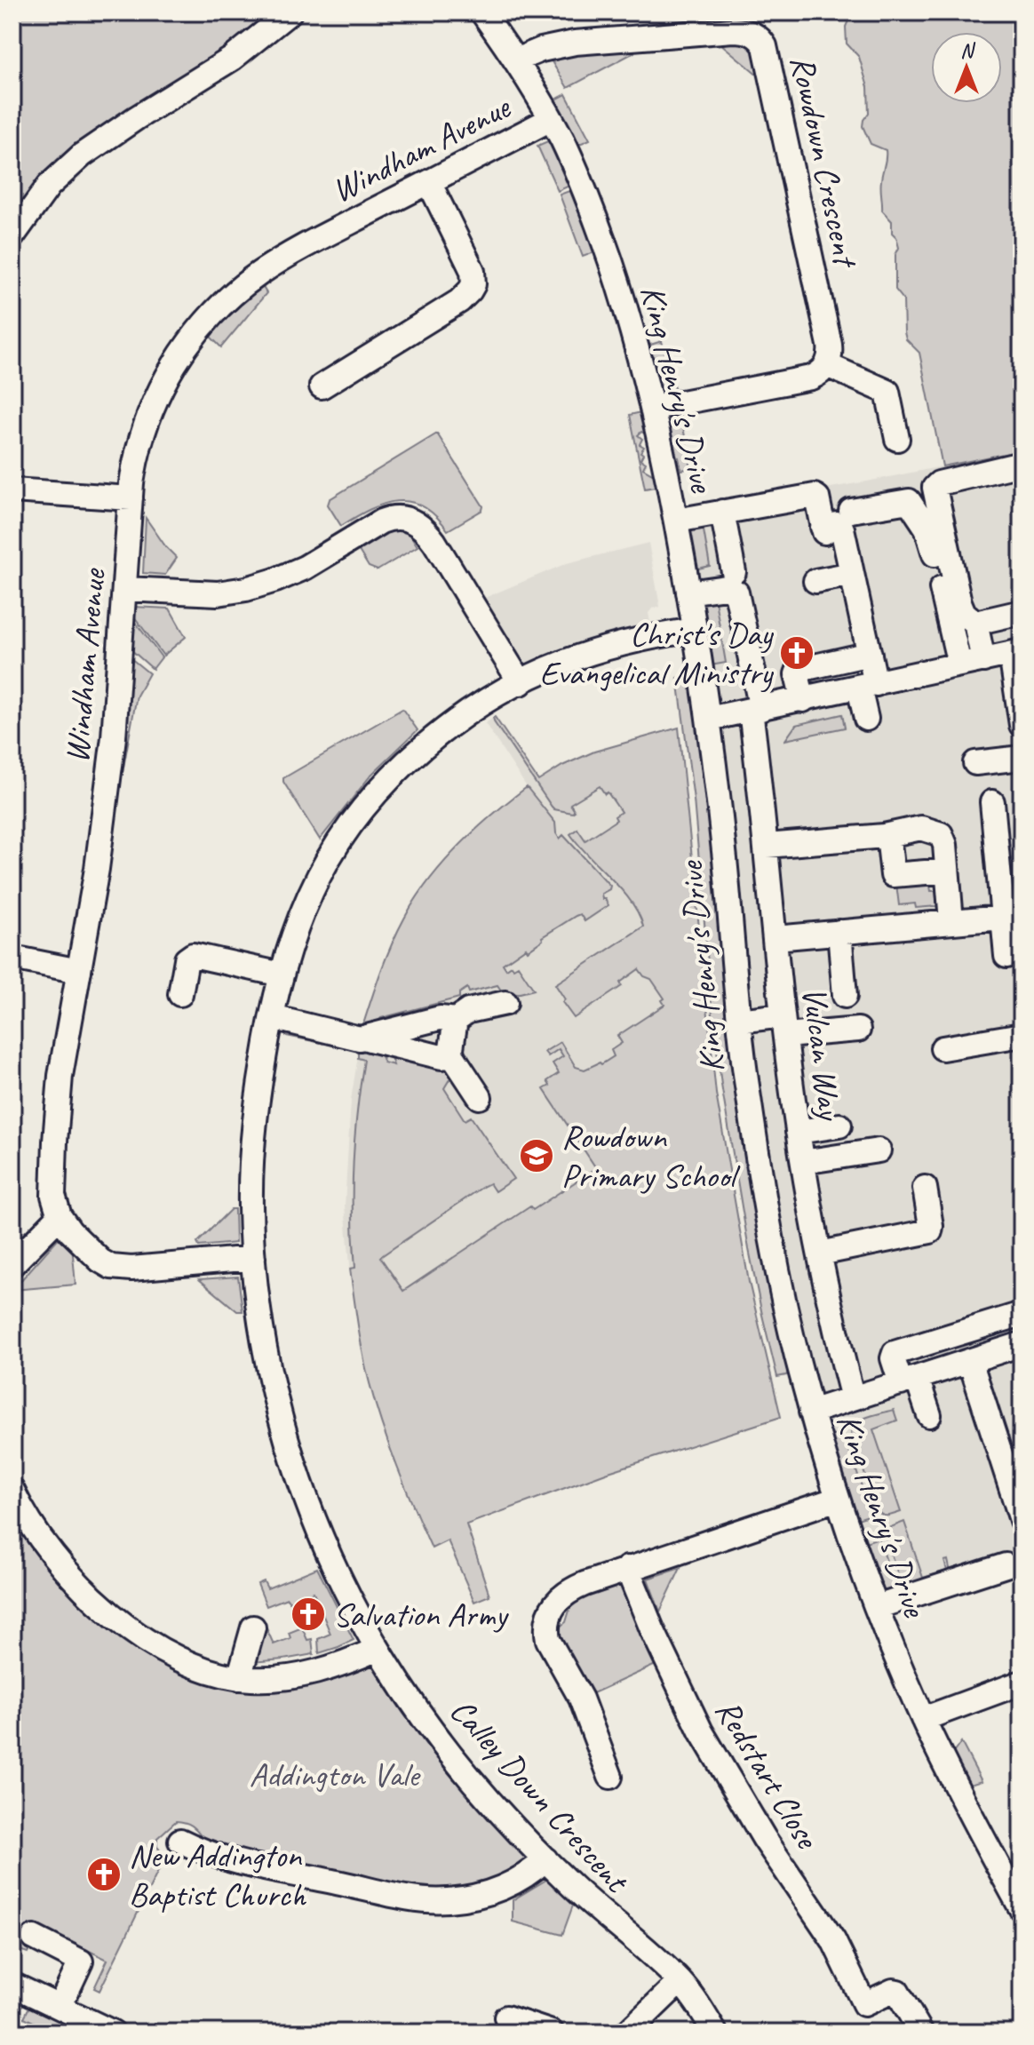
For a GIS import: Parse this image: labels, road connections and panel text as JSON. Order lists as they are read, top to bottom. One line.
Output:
{"streets":{"street":["Windham Avenue","Rowdown Crescent","King Henry's Drive","Vulcan Way","Redstart Close","Calley Down Crescent"]},"crossings":[["Windham Avenue","King Henry's Drive"],["Windham Avenue","Calley Down Crescent"],["Rowdown Crescent","King Henry's Drive"],["King Henry's Drive","Vulcan Way"],["King Henry's Drive","Calley Down Crescent"]],"parks":["Addington Vale"],"places":{"church":["Christ's Day Evangelical Ministry","Salvation Army","New Addington Baptist Church"],"school or university":["Rowdown Primary School"]},"north":"top"}
